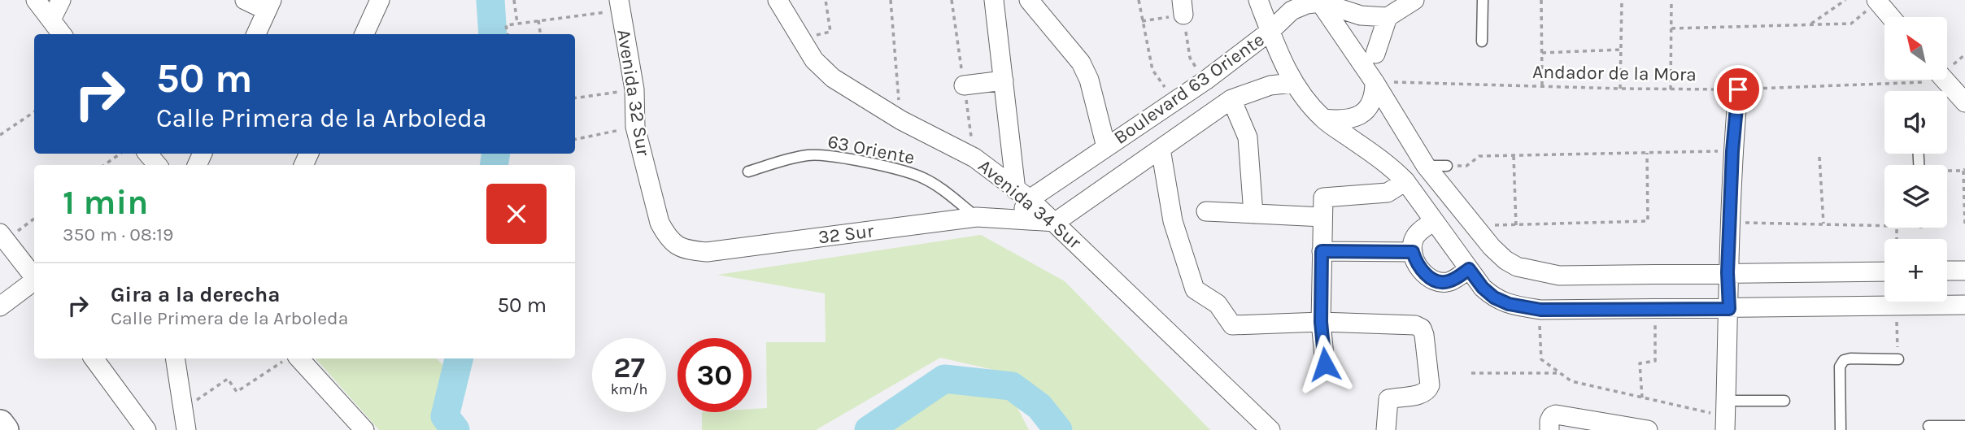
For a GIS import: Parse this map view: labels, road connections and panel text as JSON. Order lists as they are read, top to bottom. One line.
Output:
{"streets":{"street":["Boulevard 63 Oriente","Avenida 32 Sur","Avenida 34 Sur","32 Sur"],"lane":["63 Oriente"],"path":["Andador de la Mora"]},"crossings":[["Boulevard 63 Oriente","Avenida 34 Sur"],["Boulevard 63 Oriente","32 Sur"],["Avenida 32 Sur","32 Sur"],["63 Oriente","32 Sur"],["Avenida 34 Sur","32 Sur"]],"north":"top left","page":{"map_buttons":"+","turn":["50 m","Calle Primera de la Arboleda"],"heading":["1 min","350 m · 08:19"],"list":[{"name":"Gira a la derecha","note":"Calle Primera de la Arboleda","value":"50 m"}],"speed":"27 km/h","limit":"30"}}
